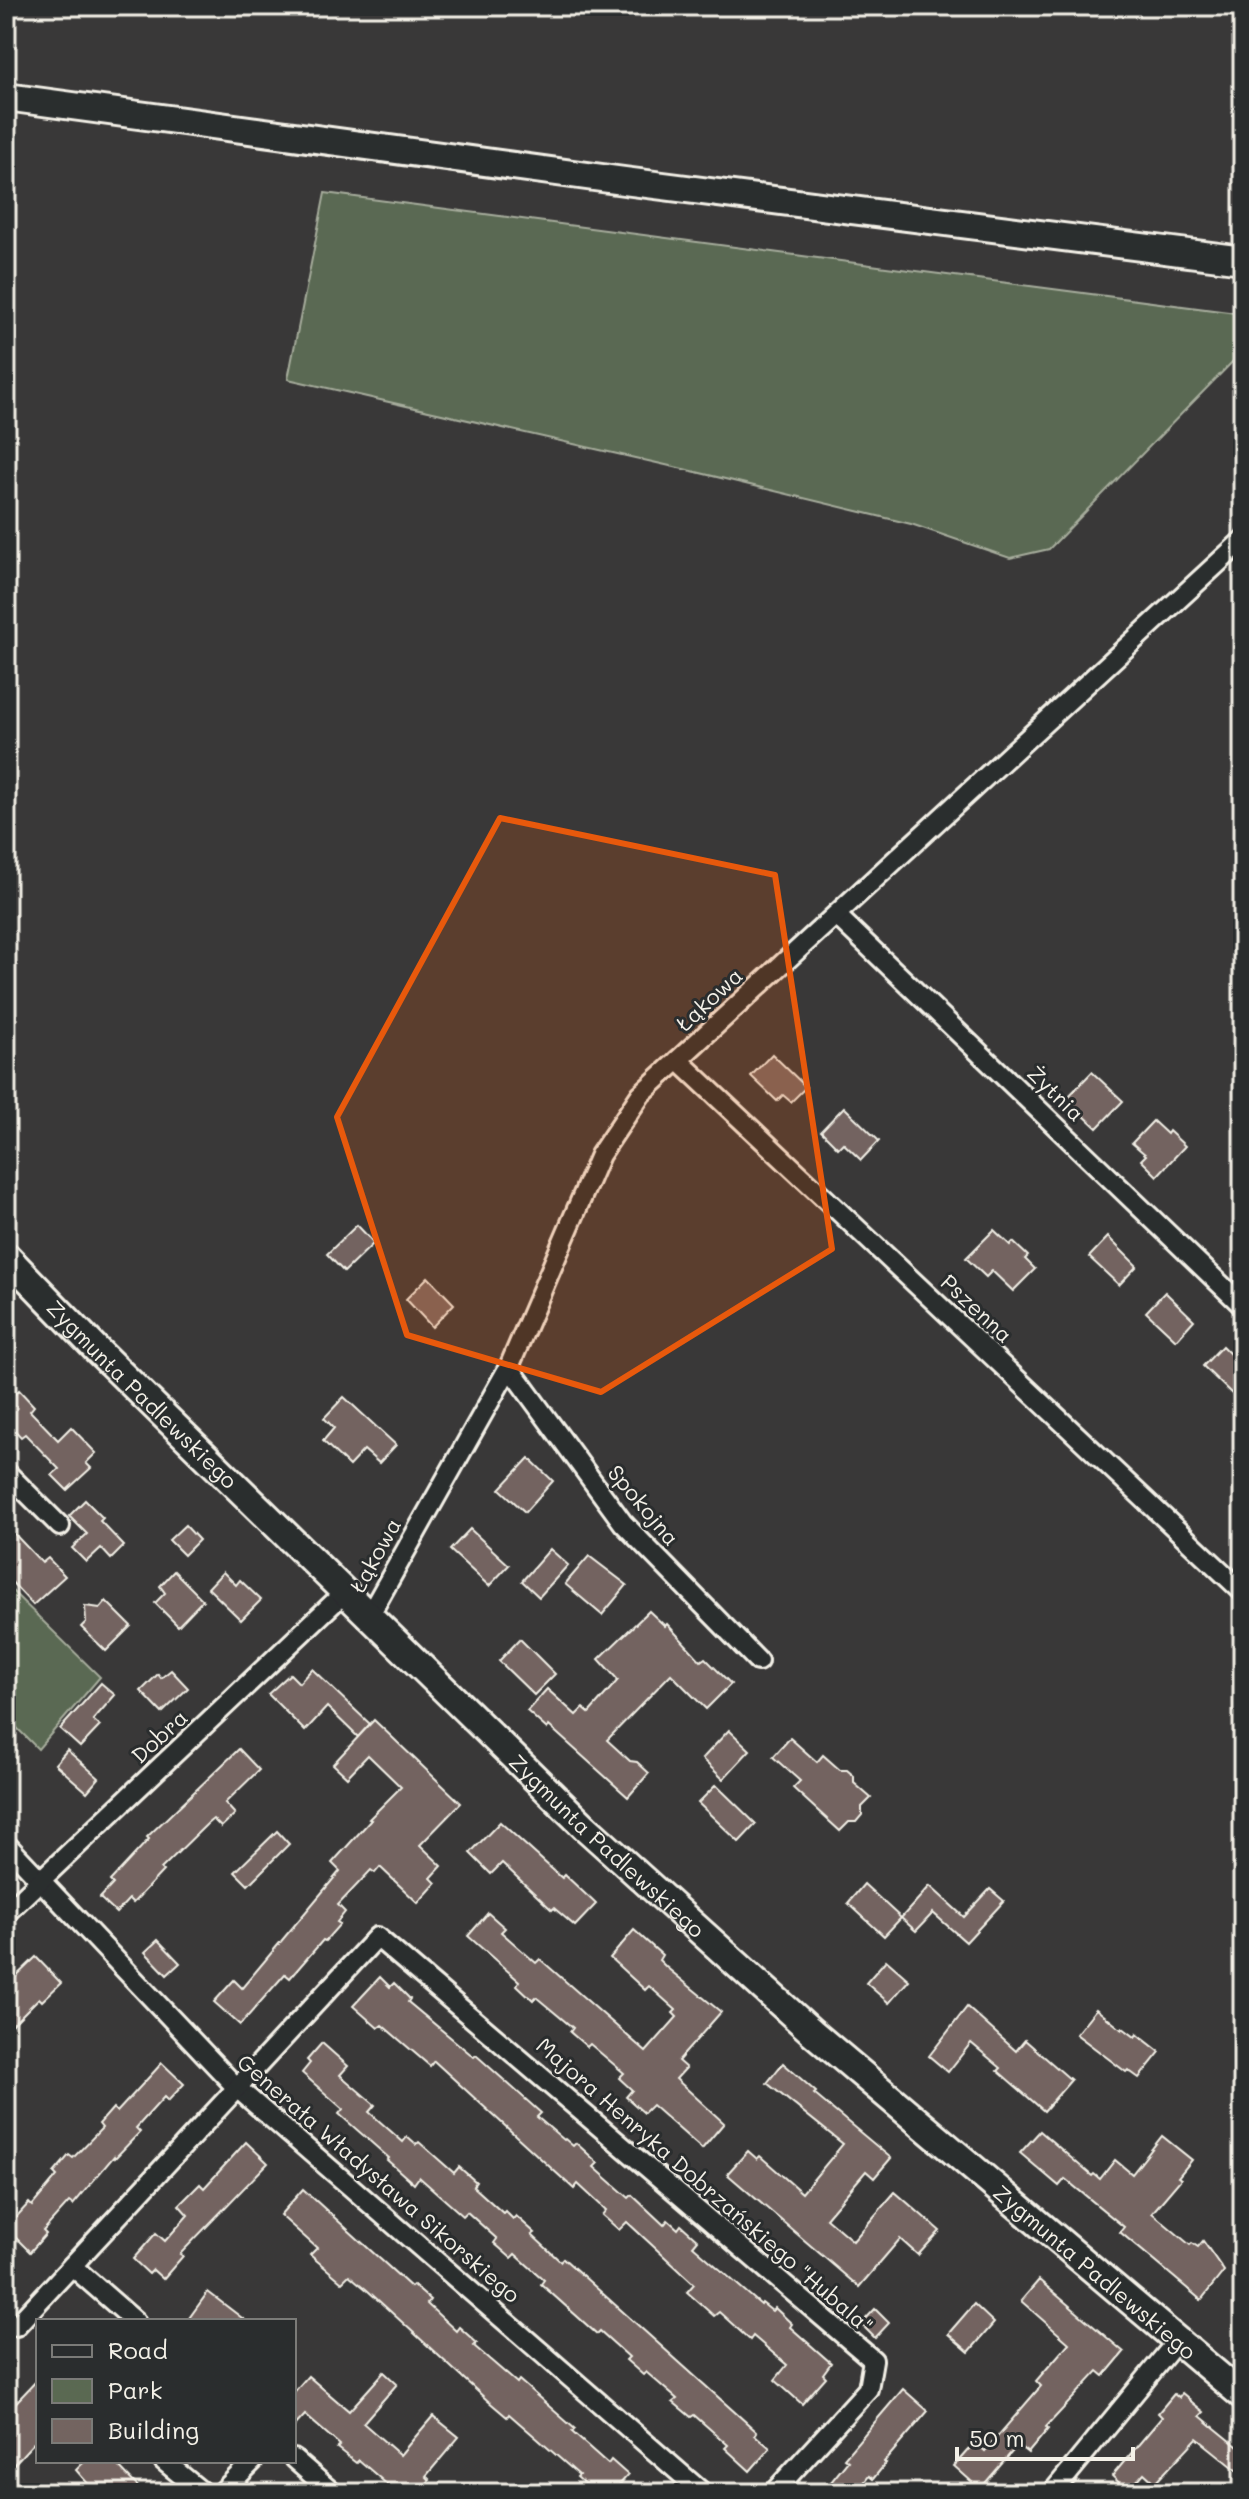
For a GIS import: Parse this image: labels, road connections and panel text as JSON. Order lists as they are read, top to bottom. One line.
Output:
{"streets":{"street":["Łąkowa","Żytnia","Pszenna","Zygmunta Padlewskiego","Spokojna","Dobra","Generała Władysława Sikorskiego","Majora Henryka Dobrzańskiego \"Hubala\""]},"crossings":[["Łąkowa","Żytnia"],["Łąkowa","Pszenna"],["Łąkowa","Zygmunta Padlewskiego"],["Łąkowa","Spokojna"],["Zygmunta Padlewskiego","Dobra"],["Dobra","Generała Władysława Sikorskiego"],["Generała Władysława Sikorskiego","Majora Henryka Dobrzańskiego \"Hubala\""]],"legend":["Road","Park","Building"],"scale_bar":"50 m"}
